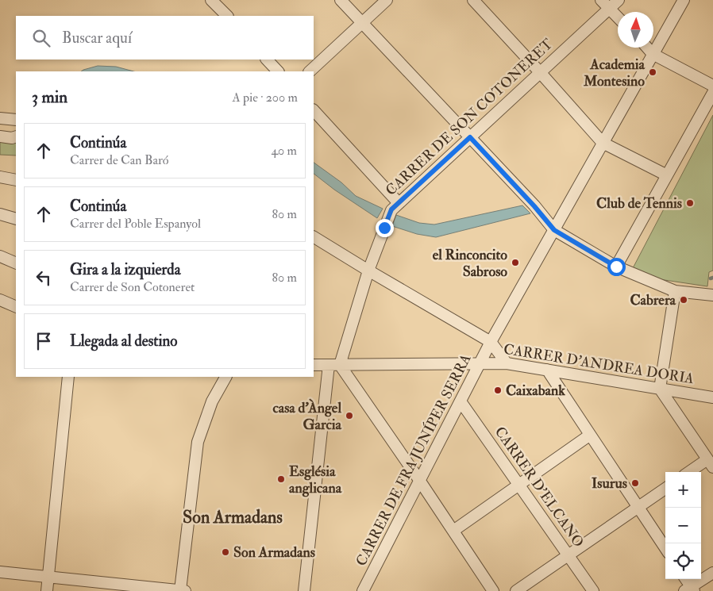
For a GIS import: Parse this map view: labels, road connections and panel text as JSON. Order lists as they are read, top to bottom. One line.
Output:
{"streets":{"street":["CARRER DE SON COTONERET","CARRER D'ANDREA DORIA","CARRER DE FRA JUNÍPER SERRA","CARRER D'ELCANO"]},"crossings":[["CARRER DE SON COTONERET","CARRER D'ANDREA DORIA"],["CARRER D'ANDREA DORIA","CARRER DE FRA JUNÍPER SERRA"],["CARRER DE FRA JUNÍPER SERRA","CARRER D'ELCANO"]],"districts":["Son Armadans"],"places":["Academia Montesino","Club de Tennis","el Rinconcito Sabroso","Cabrera","Caixabank","casa d'Àngel Garcia","Església anglicana","Isurus","Son Armadans"],"north":"top","page":{"search":"Buscar aquí","heading":["3 min","A pie · 200 m"],"list":[["Continúa","Carrer de Can Baró","40 m"],["Continúa","Carrer del Poble Espanyol","80 m"],["Gira a la izquierda","Carrer de Son Cotoneret","80 m"],"Llegada al destino"],"map_buttons":["+","−"]}}
